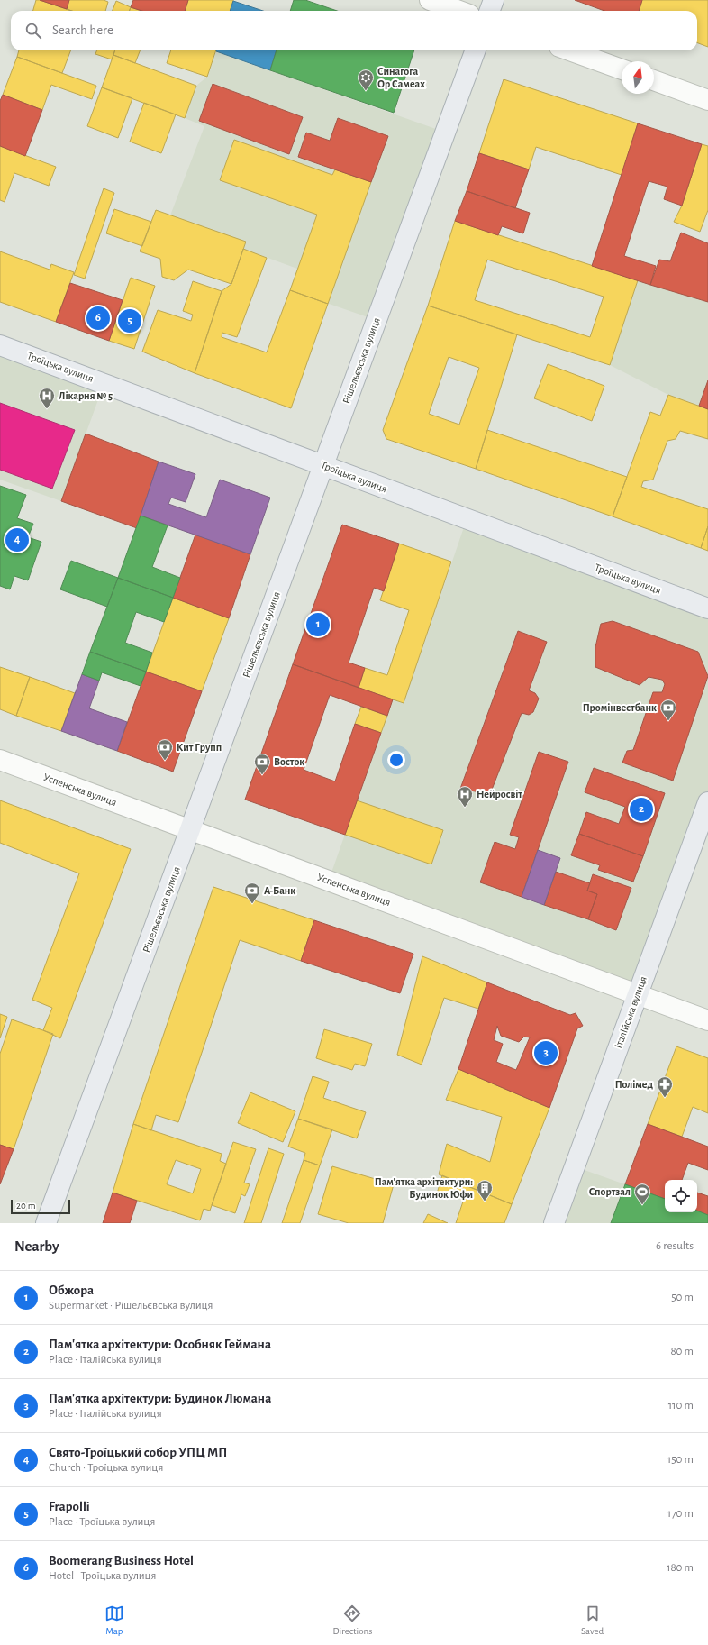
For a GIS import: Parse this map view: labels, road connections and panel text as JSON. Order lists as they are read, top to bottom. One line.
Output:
{"streets":{"main road":["Рішельєвська вулиця","Троїцька вулиця","Італійська вулиця"],"street":["Успенська вулиця"]},"crossings":[["Рішельєвська вулиця","Троїцька вулиця"],["Рішельєвська вулиця","Успенська вулиця"],["Успенська вулиця","Італійська вулиця"]],"places":{"synagogue":["Синагога Ор Самеах"],"hospital":["Лікарня № 5","Нейросвіт"],"bank":["Промінвестбанк","Кит Групп","Восток","А-Банк"],"pharmacy":["Полімед"],"building":["Пам'ятка архітектури: Будинок Юфи"],"sports":["Спортзал"]},"scale_bar":"20 m","north":"top","page":{"search":"Search here","pins":["6","5","4","1","2","3"],"scale":"20 m","heading":["Nearby","6 results"],"list":[{"mark":"1","name":"Обжора","note":"Supermarket · Рішельєвська вулиця","value":"50 m"},{"mark":"2","name":"Пам'ятка архітектури: Особняк Геймана","note":"Place · Італійська вулиця","value":"80 m"},{"mark":"3","name":"Пам'ятка архітектури: Будинок Люмана","note":"Place · Італійська вулиця","value":"110 m"},{"mark":"4","name":"Свято-Троїцький собор УПЦ МП","note":"Church · Троїцька вулиця","value":"150 m"},{"mark":"5","name":"Frapolli","note":"Place · Троїцька вулиця","value":"170 m"},{"mark":"6","name":"Boomerang Business Hotel","note":"Hotel · Троїцька вулиця","value":"180 m"}],"nav":["Map","Directions","Saved"]}}
